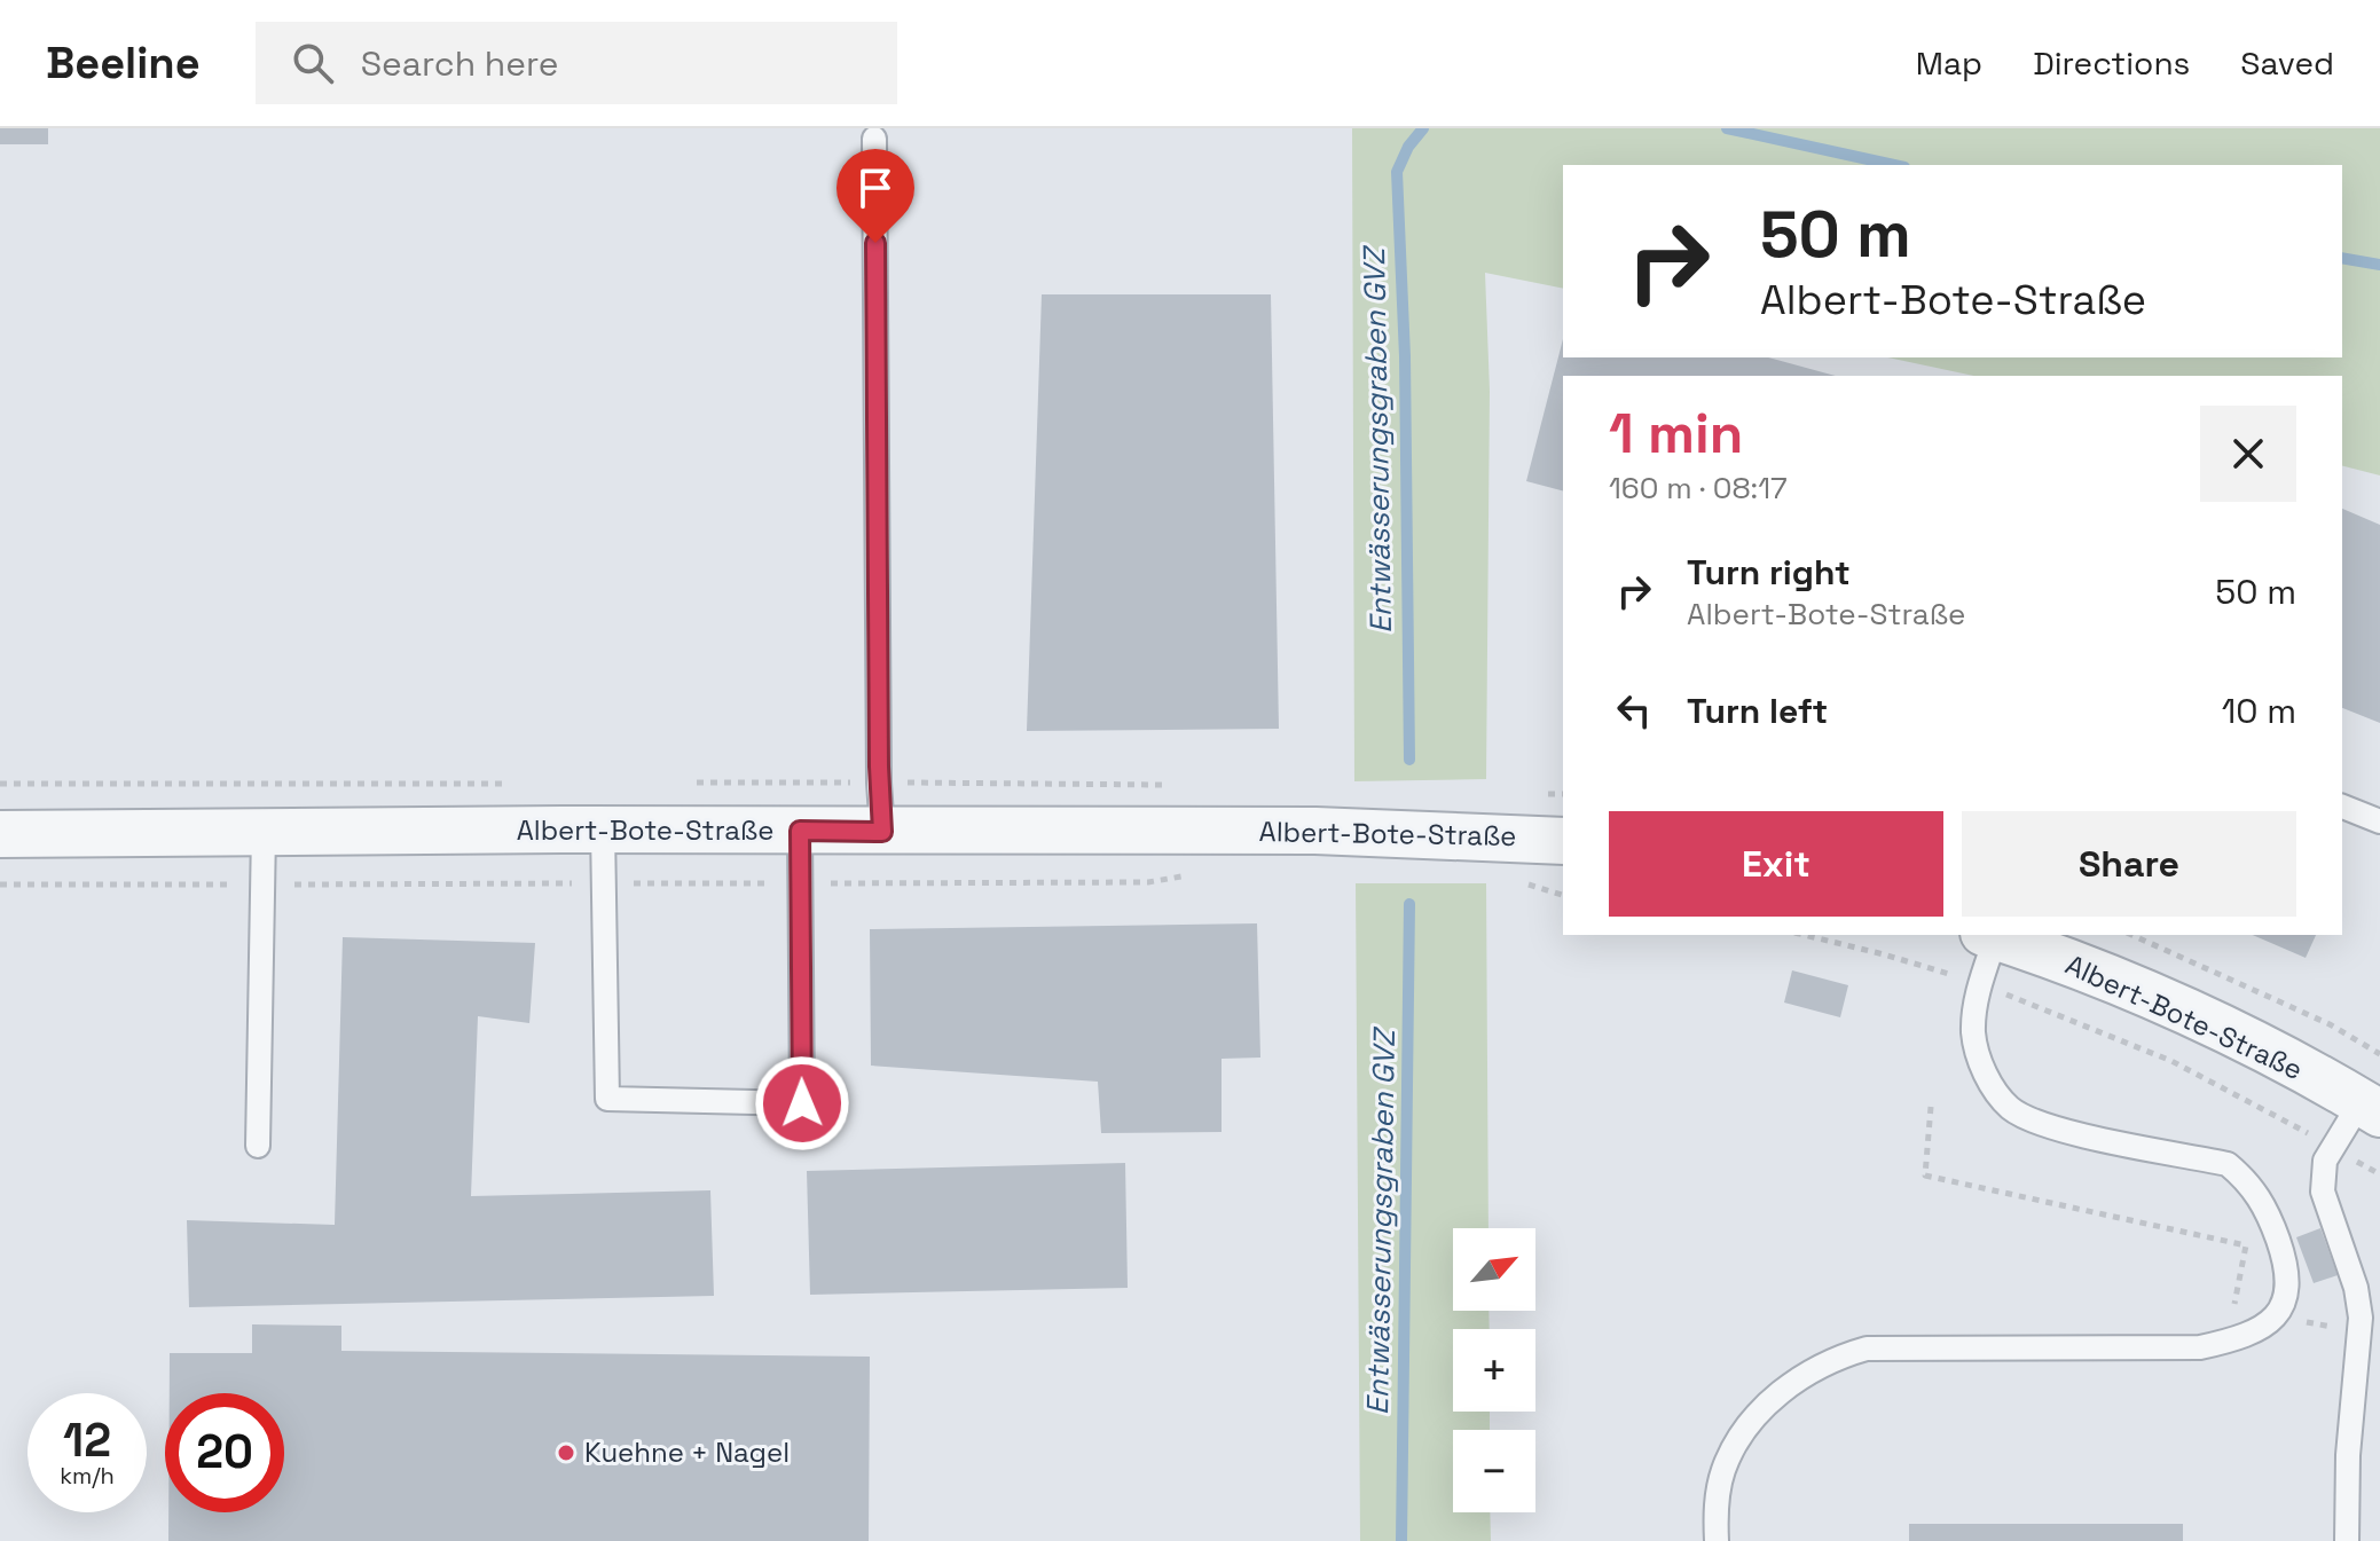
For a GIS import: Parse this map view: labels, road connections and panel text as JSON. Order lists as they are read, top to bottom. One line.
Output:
{"streets":{"street":["Albert-Bote-Straße"]},"water":["Entwässerungsgraben GVZ"],"places":["Kuehne + Nagel"],"north":"top right","page":{"header":"Beeline","search":"Search here","nav":["Map","Directions","Saved"],"turn":["50 m","Albert-Bote-Straße"],"heading":["1 min","160 m · 08:17"],"list":[{"name":"Turn right","note":"Albert-Bote-Straße","value":"50 m"},{"name":"Turn left","value":"10 m"}],"buttons":["Exit","Share"],"map_buttons":["+","−"],"speed":"12 km/h","limit":"20"}}
